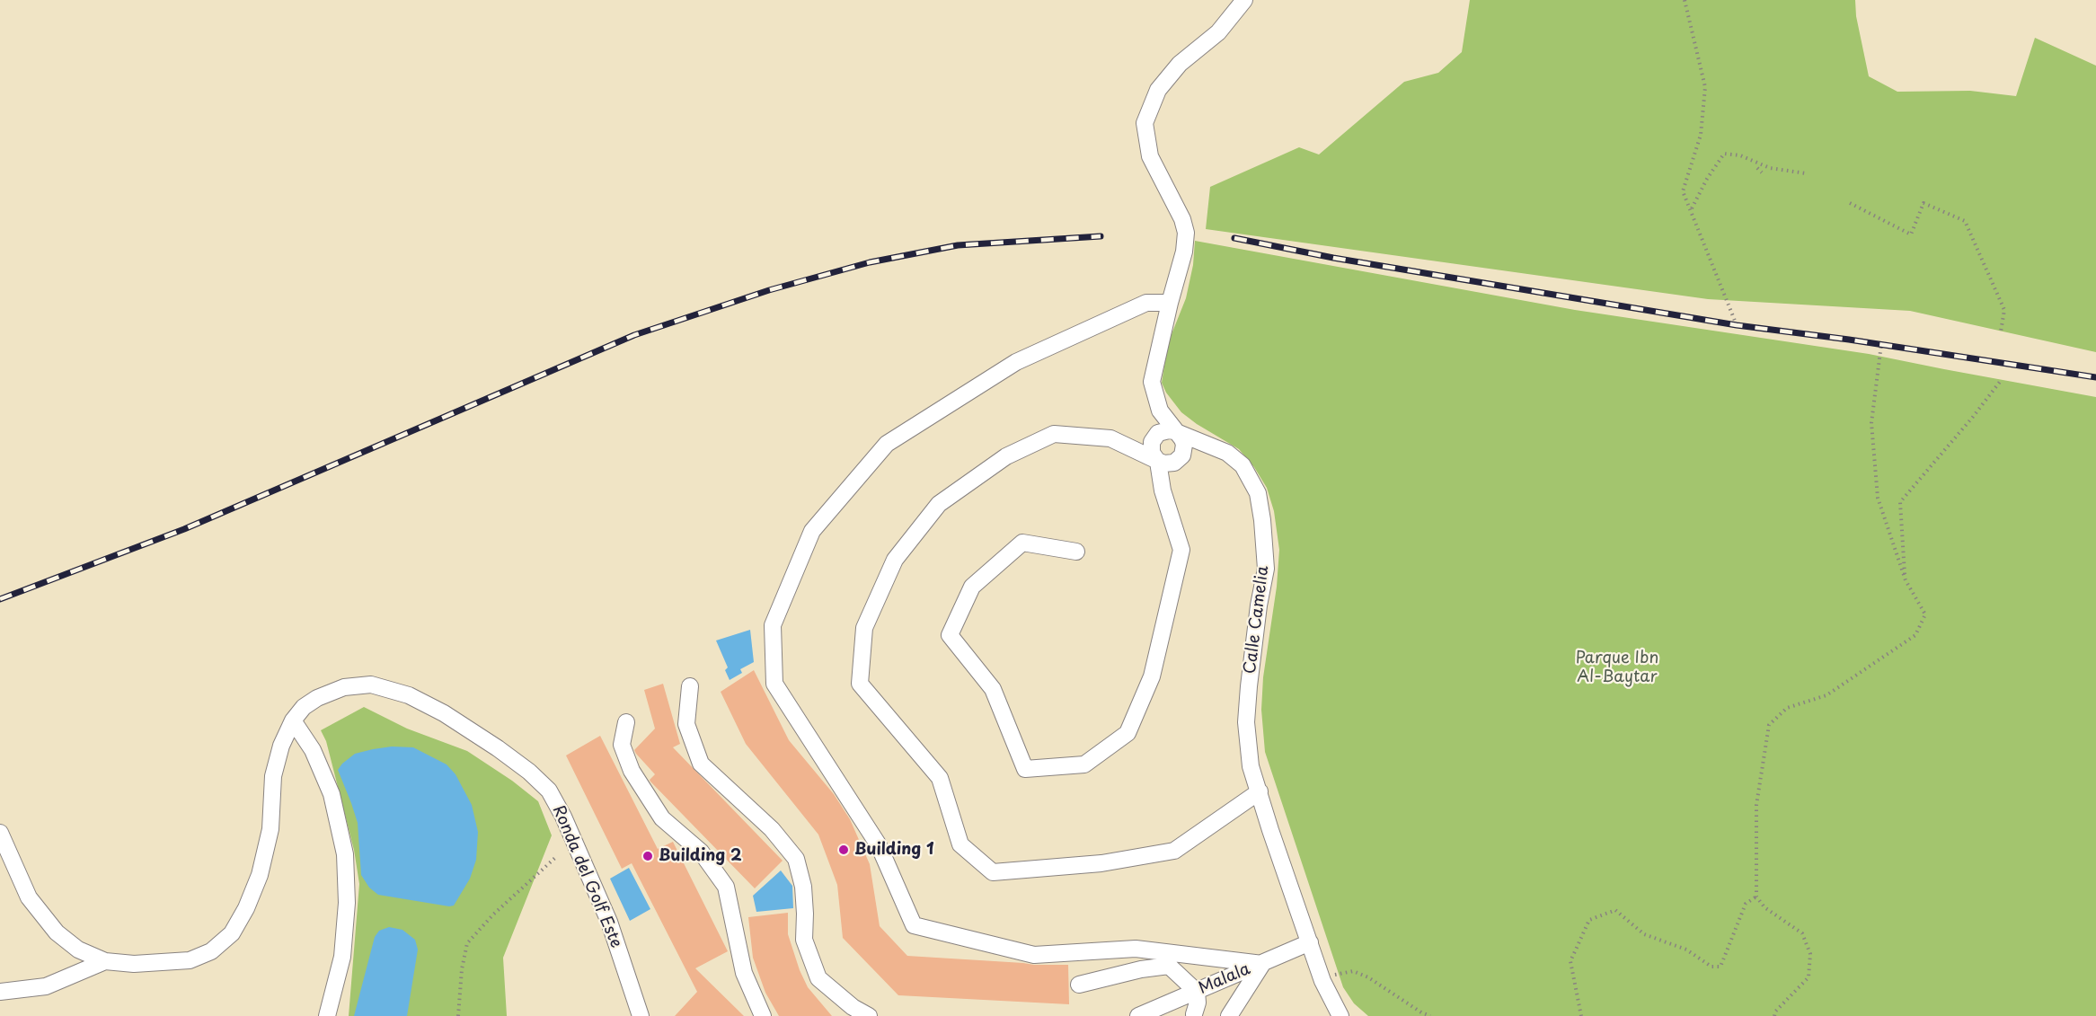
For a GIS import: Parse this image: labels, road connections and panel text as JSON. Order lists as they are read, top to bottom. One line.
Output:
{"streets":{"street":["Calle Camelia","Ronda del Golf Este","Malala"]},"crossings":[["Calle Camelia","Malala"]],"parks":["Parque Ibn Al-Baytar"],"places":["Building 1","Building 2"]}
